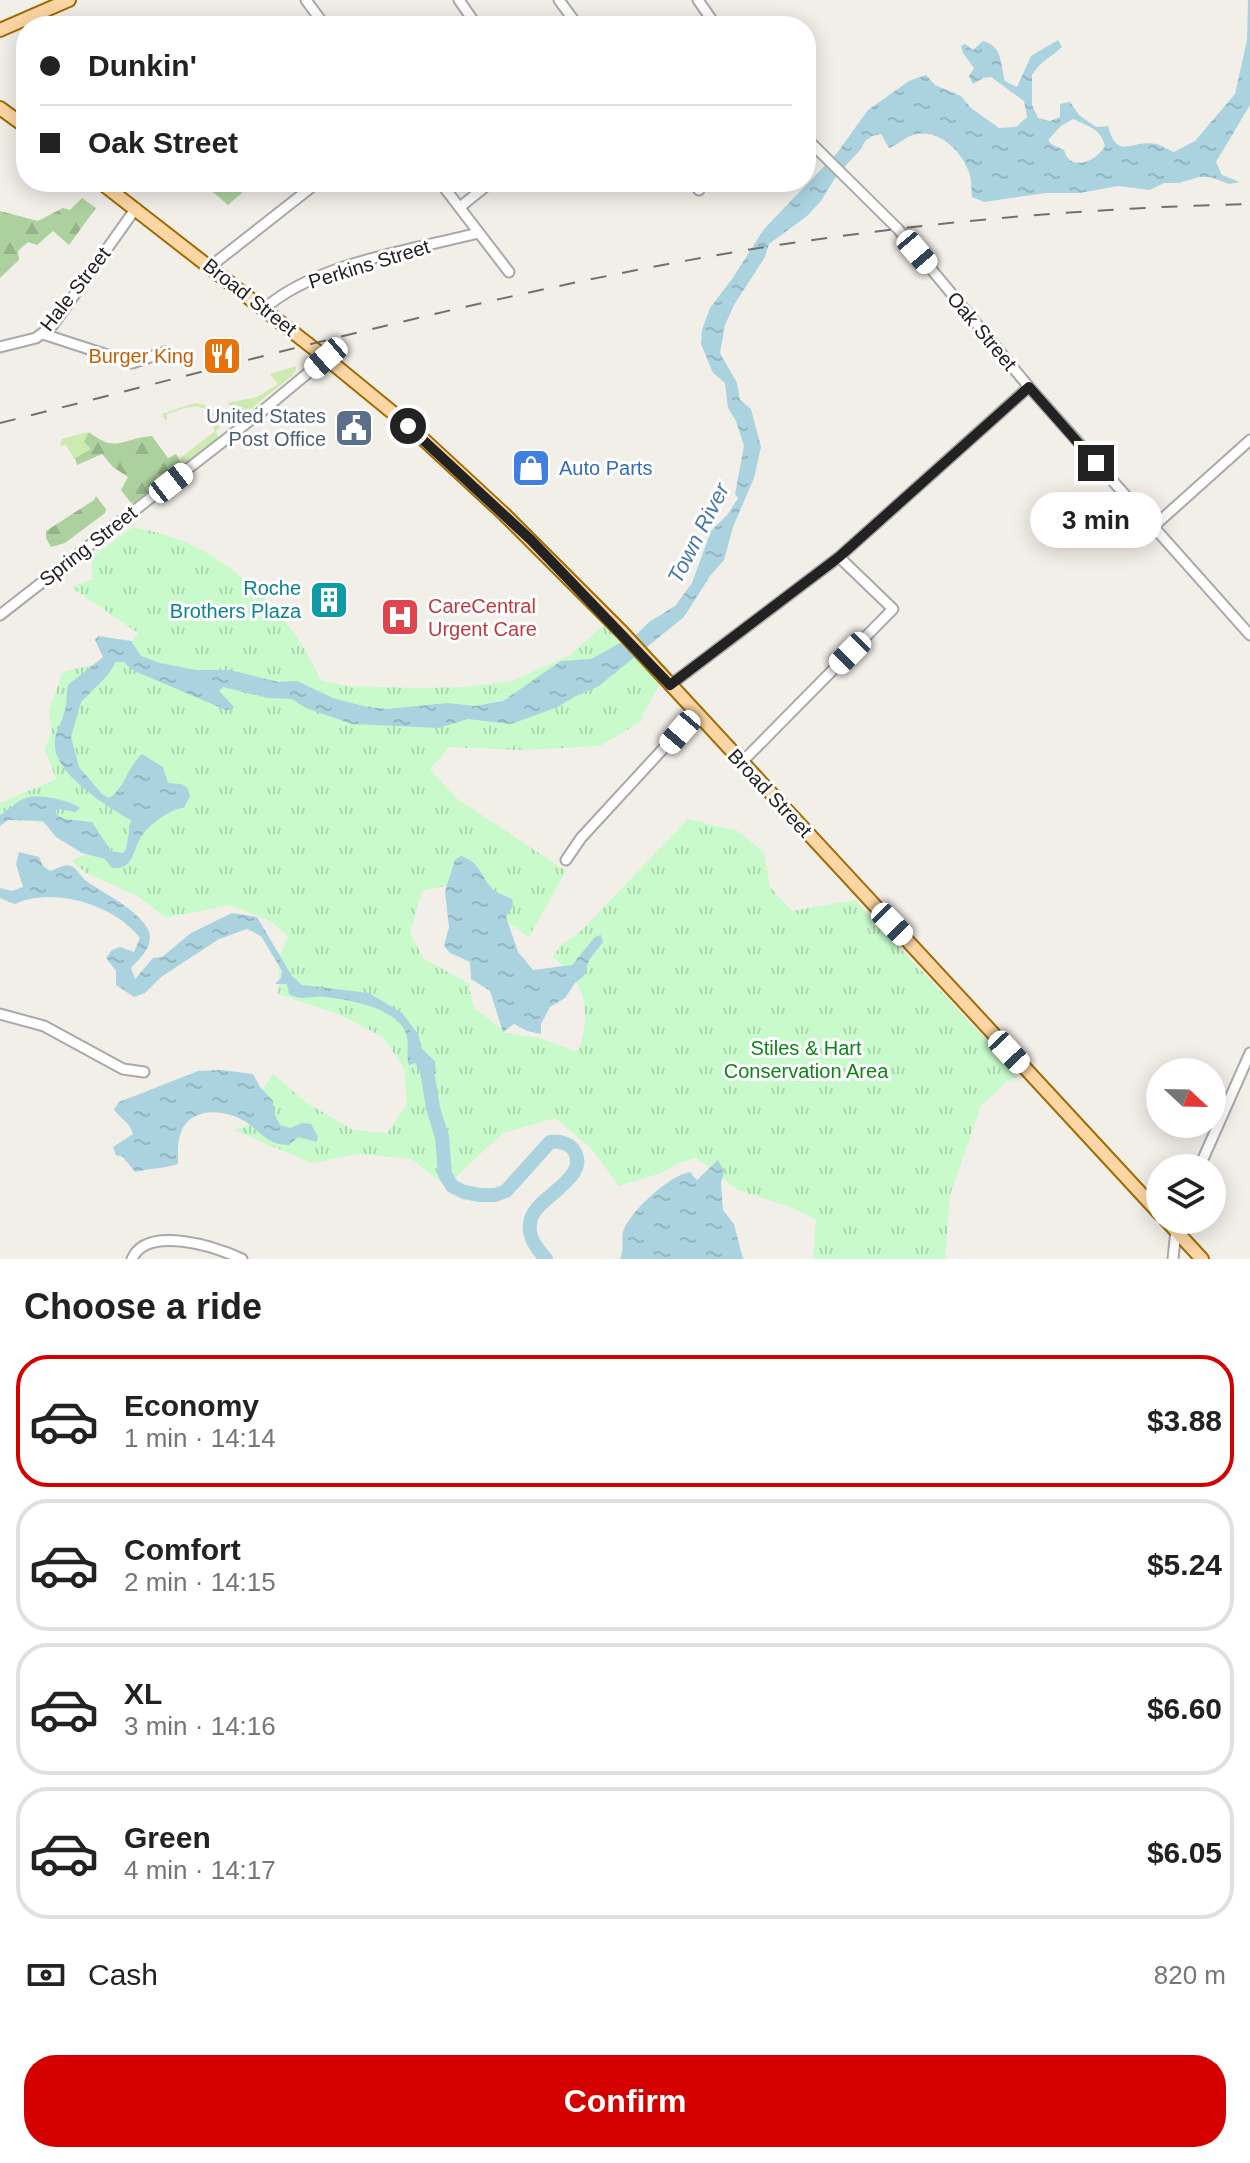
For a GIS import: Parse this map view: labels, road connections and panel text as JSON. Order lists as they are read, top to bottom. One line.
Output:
{"streets":{"main road":["Broad Street"],"street":["Perkins Street","Hale Street","Oak Street","Spring Street"]},"crossings":[["Perkins Street","Broad Street"],["Hale Street","Broad Street"],["Broad Street","Spring Street"]],"water":["Town River"],"parks":["Stiles & Hart Conservation Area"],"places":{"restaurant":["Burger King"],"public building":["United States Post Office"],"shop":["Auto Parts"],"building":["Roche Brothers Plaza"],"hospital":["CareCentral Urgent Care"]},"north":"right","page":{"banner":["Dunkin'","Oak Street"],"bubble":"3 min","heading":"Choose a ride","list":[{"name":"Economy","note":"1 min · 14:14","value":"$3.88"},{"name":"Comfort","note":"2 min · 14:15","value":"$5.24"},{"name":"XL","note":"3 min · 14:16","value":"$6.60"},{"name":"Green","note":"4 min · 14:17","value":"$6.05"}],"pay":["Cash","820 m"],"buttons":"Confirm"}}
